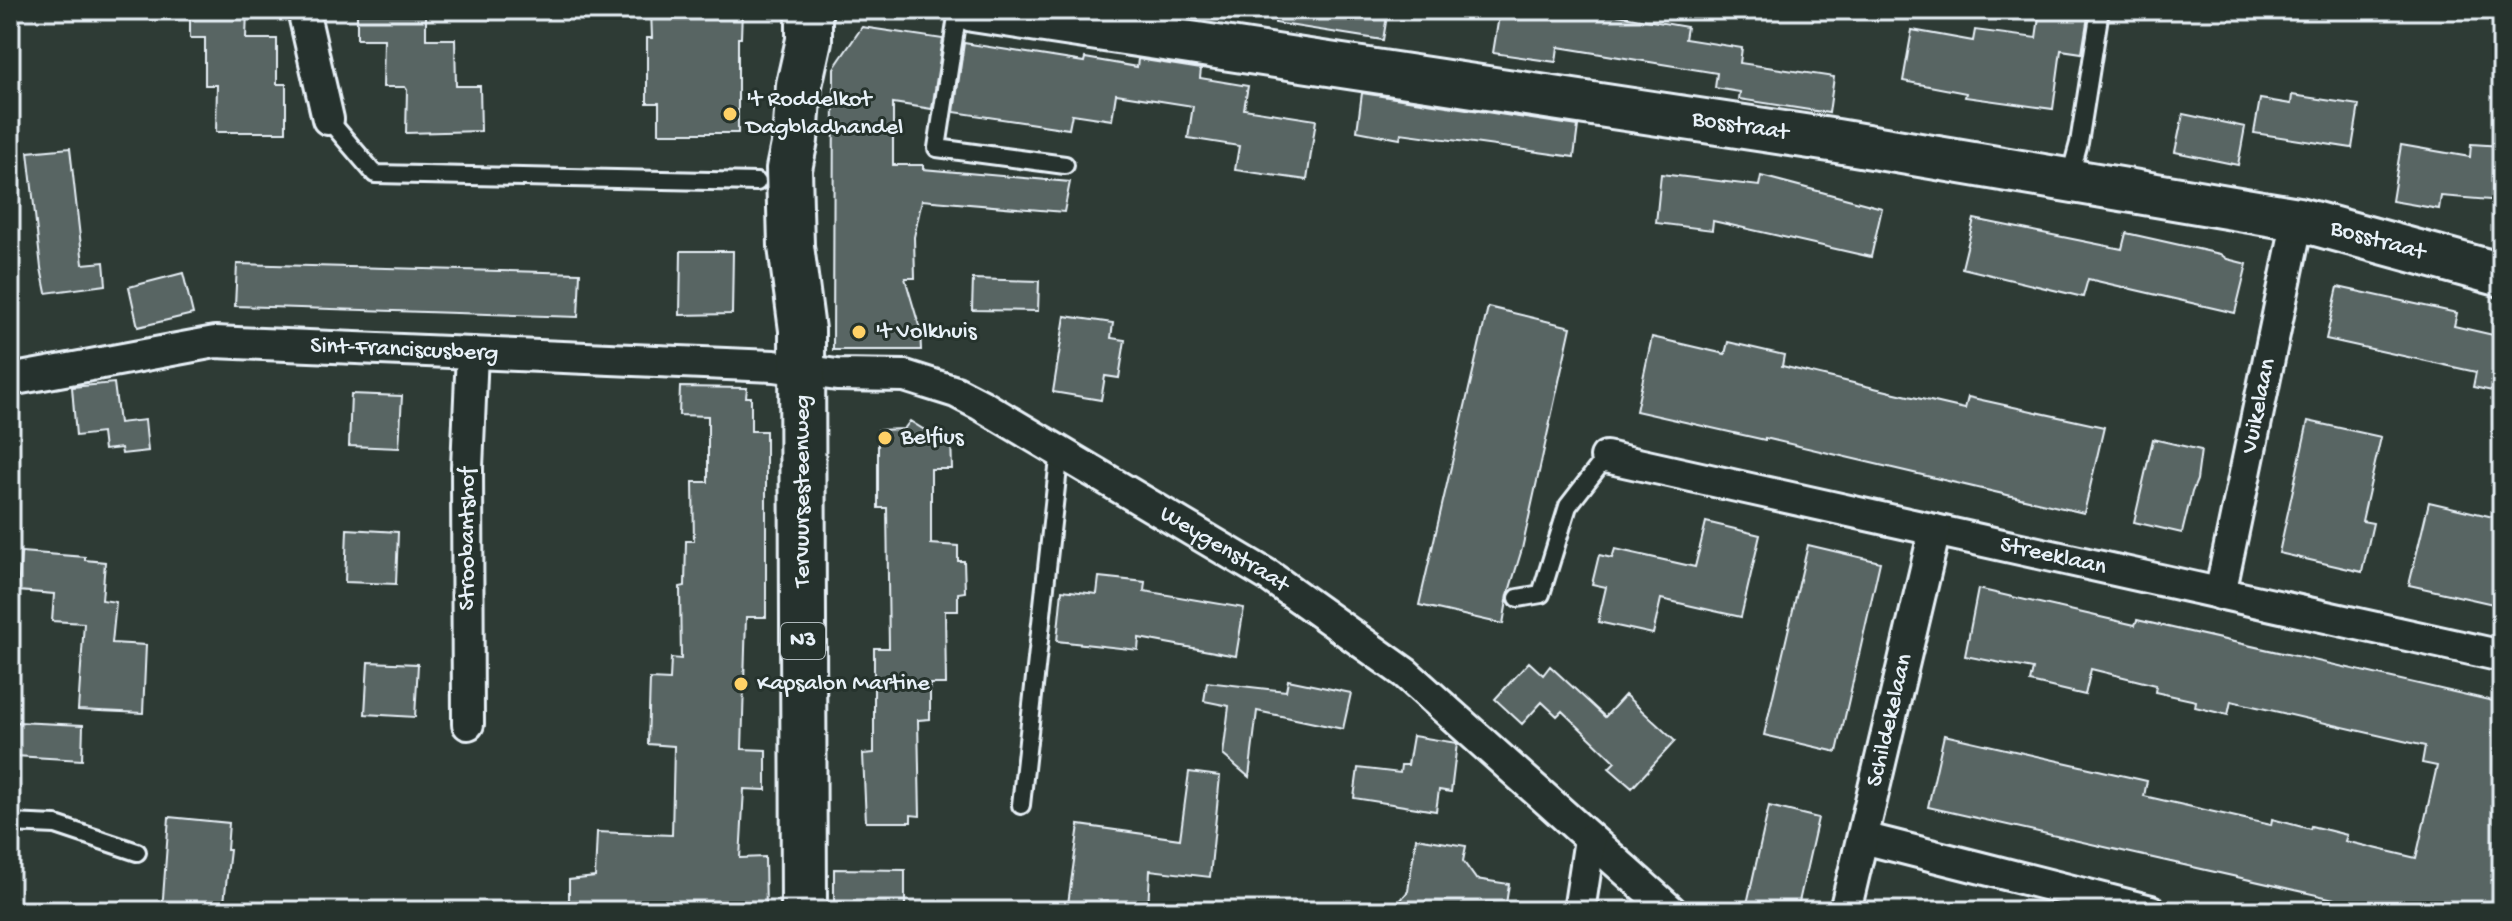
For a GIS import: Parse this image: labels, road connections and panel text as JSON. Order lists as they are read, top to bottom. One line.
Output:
{"streets":{"main road":["Tervuursesteenweg","N3"],"street":["Bosstraat","Sint-Franciscusberg","Vuikelaan","Stroobantshof","Weygenstraat","Streeklaan","Schildekelaan"]},"crossings":[["Bosstraat","Vuikelaan"],["Sint-Franciscusberg","Tervuursesteenweg"],["Sint-Franciscusberg","Stroobantshof"],["Sint-Franciscusberg","Weygenstraat"],["Vuikelaan","Streeklaan"],["Tervuursesteenweg","Weygenstraat"],["Streeklaan","Schildekelaan"]],"places":["'t Roddelkot Dagbladhandel","'t Volkhuis","Belfius","Kapsalon Martine"]}
